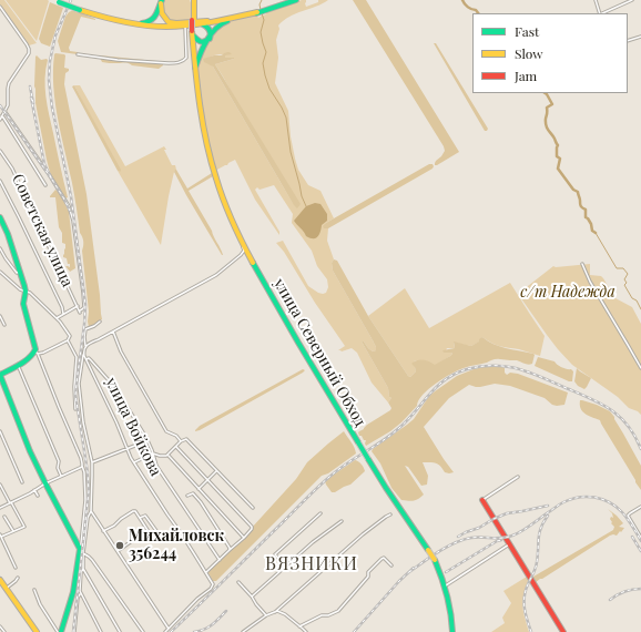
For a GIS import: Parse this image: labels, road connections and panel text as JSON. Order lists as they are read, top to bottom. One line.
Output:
{"streets":{"main road":["улица Северный Обход"],"street":["Советская улица","улица Войкова"]},"districts":["ВЯЗНИКИ"],"parks":["с/т Надежда"],"places":["Михайловск 356244"],"legend":["Fast","Slow","Jam"]}
